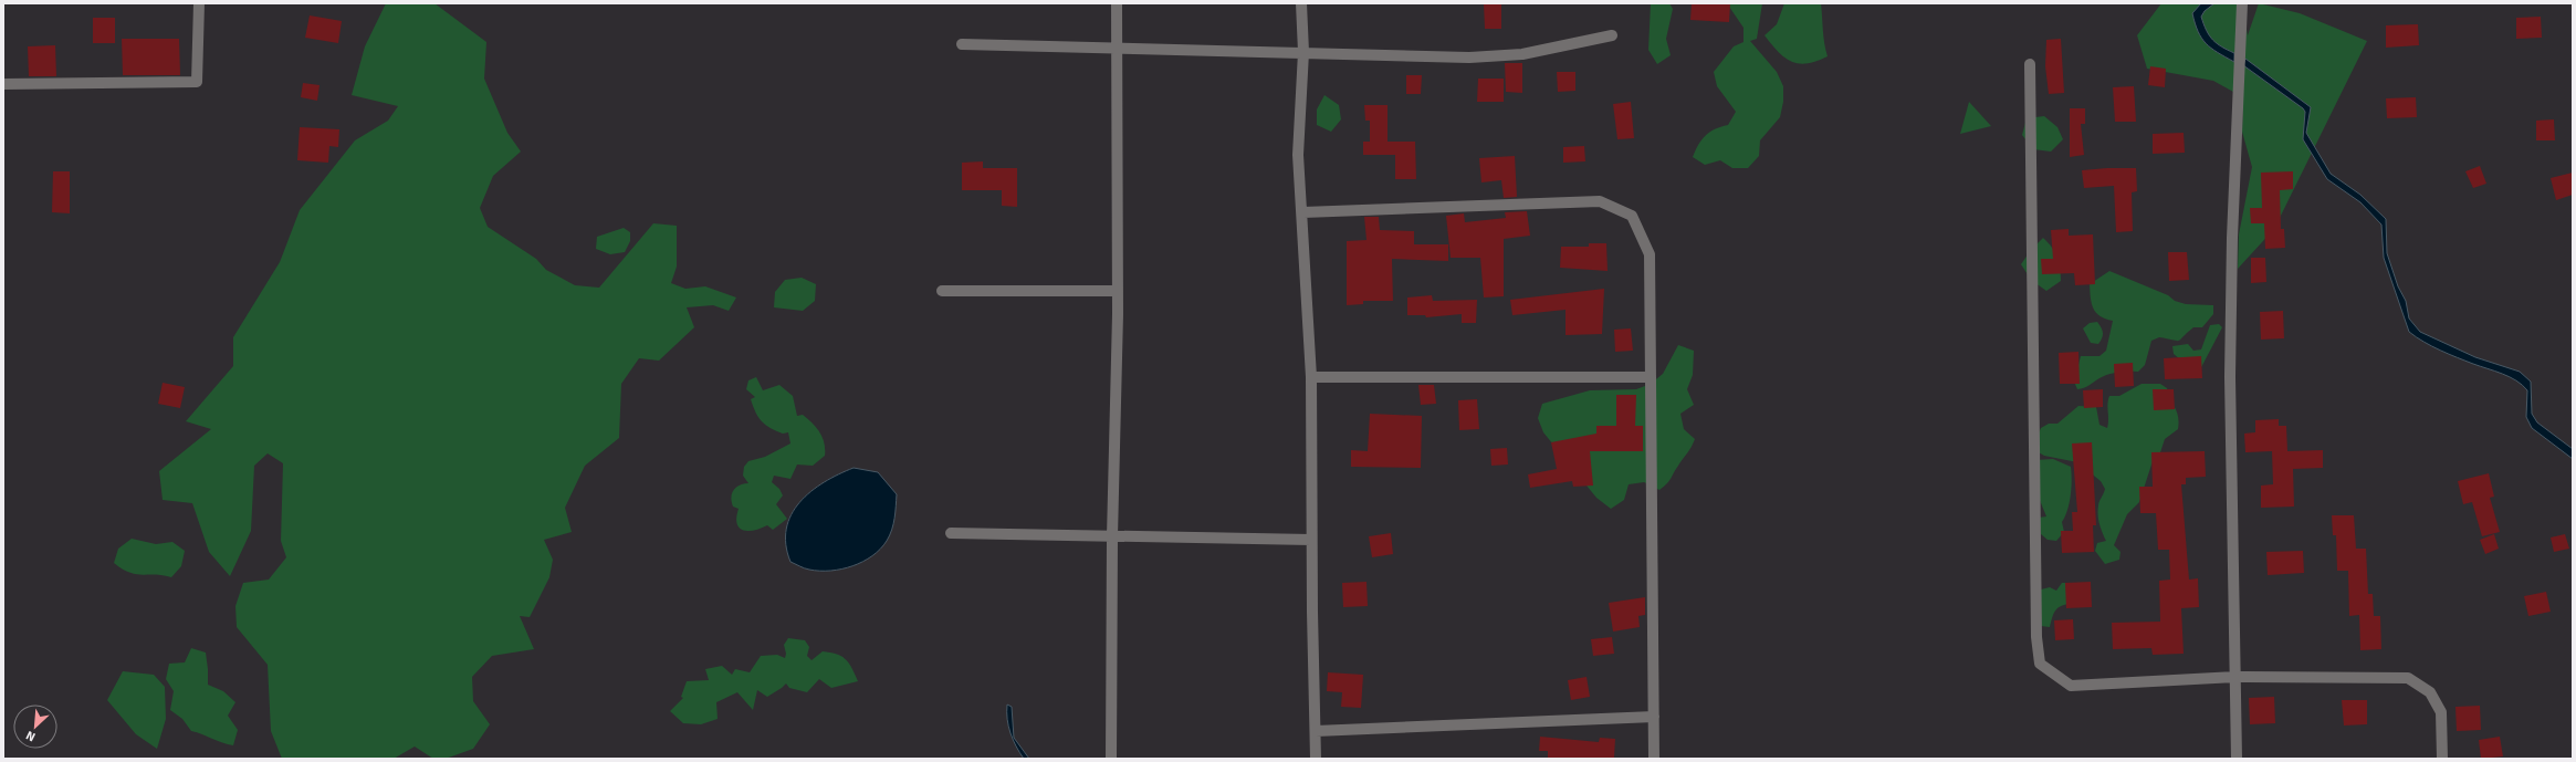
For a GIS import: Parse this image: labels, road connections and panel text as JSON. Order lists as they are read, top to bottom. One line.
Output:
{"north":"bottom left"}
